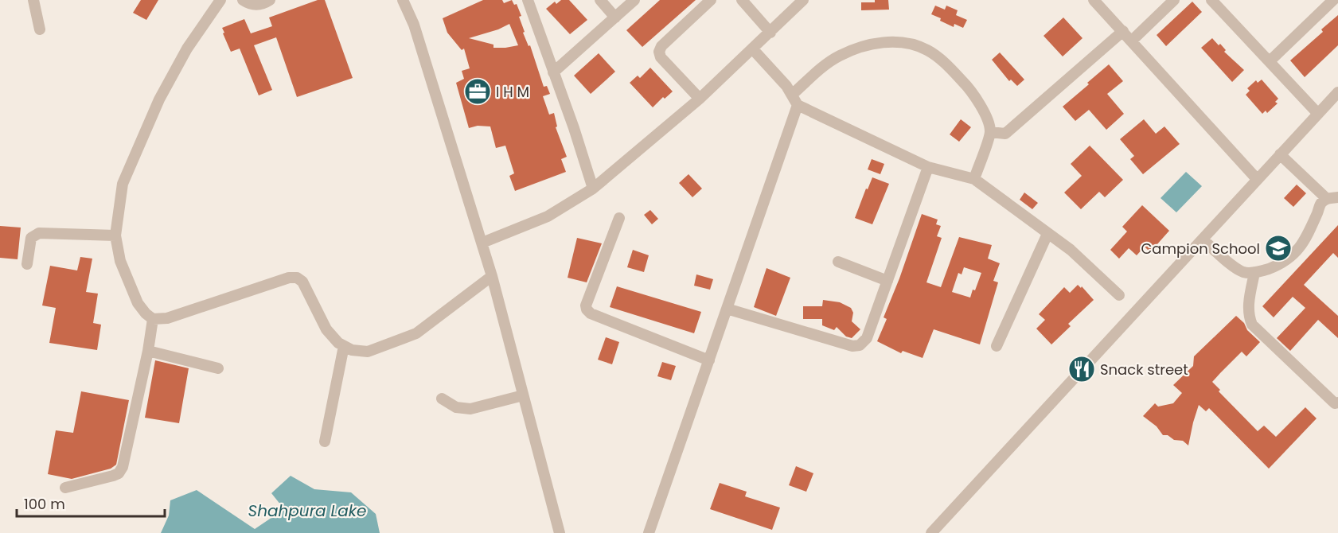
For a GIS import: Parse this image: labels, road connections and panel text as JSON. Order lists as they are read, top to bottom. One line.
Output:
{"water":["Shahpura Lake"],"places":{"office":["I H M"],"school or university":["Campion School"],"restaurant":["Snack street"]},"scale_bar":"100 m"}
